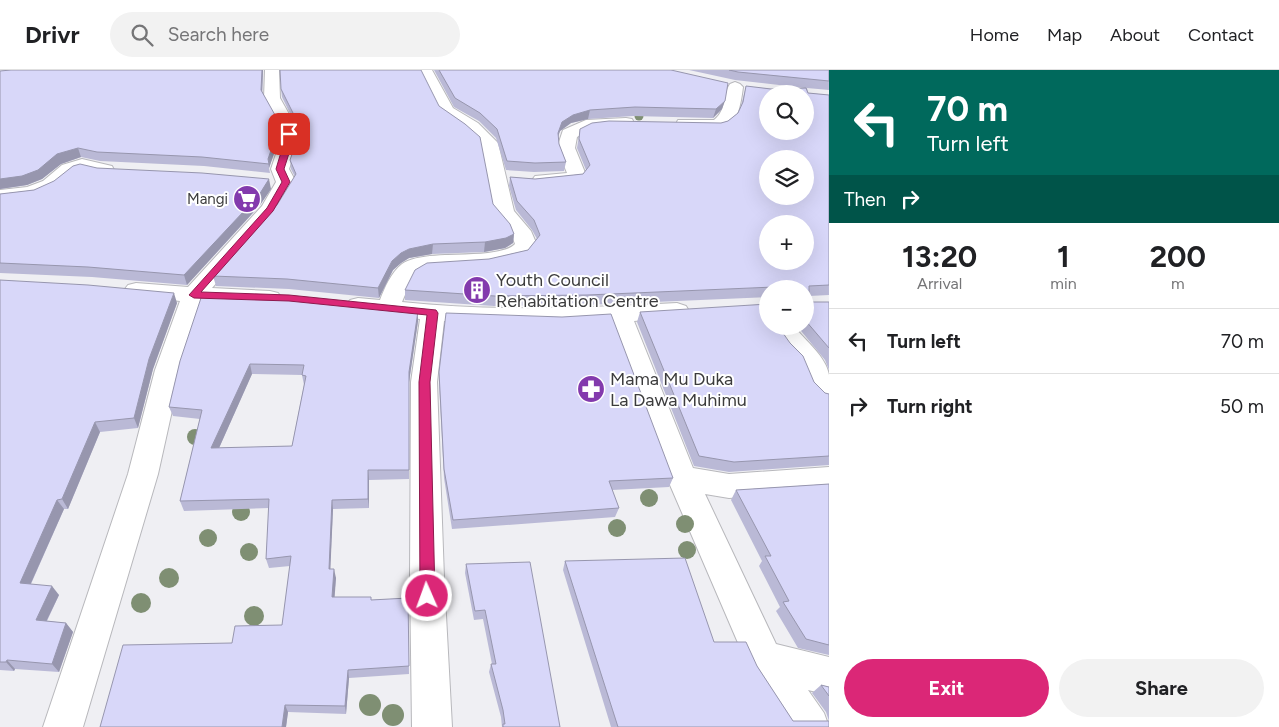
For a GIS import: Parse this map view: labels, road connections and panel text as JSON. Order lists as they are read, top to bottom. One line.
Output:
{"places":{"supermarket":["Mangi"],"building":["Youth Council Rehabitation Centre"],"pharmacy":["Mama Mu Duka La Dawa Muhimu"]},"page":{"header":"Drivr","search":"Search here","nav":["Home","Map","About","Contact"],"turn":["70 m","Turn left"],"map_buttons":["+","−"],"then":"Then","eta":["13:20","Arrival","1","min","200","m"],"list":[{"name":"Turn left","value":"70 m"},{"name":"Turn right","value":"50 m"}],"buttons":["Exit","Share"]}}
